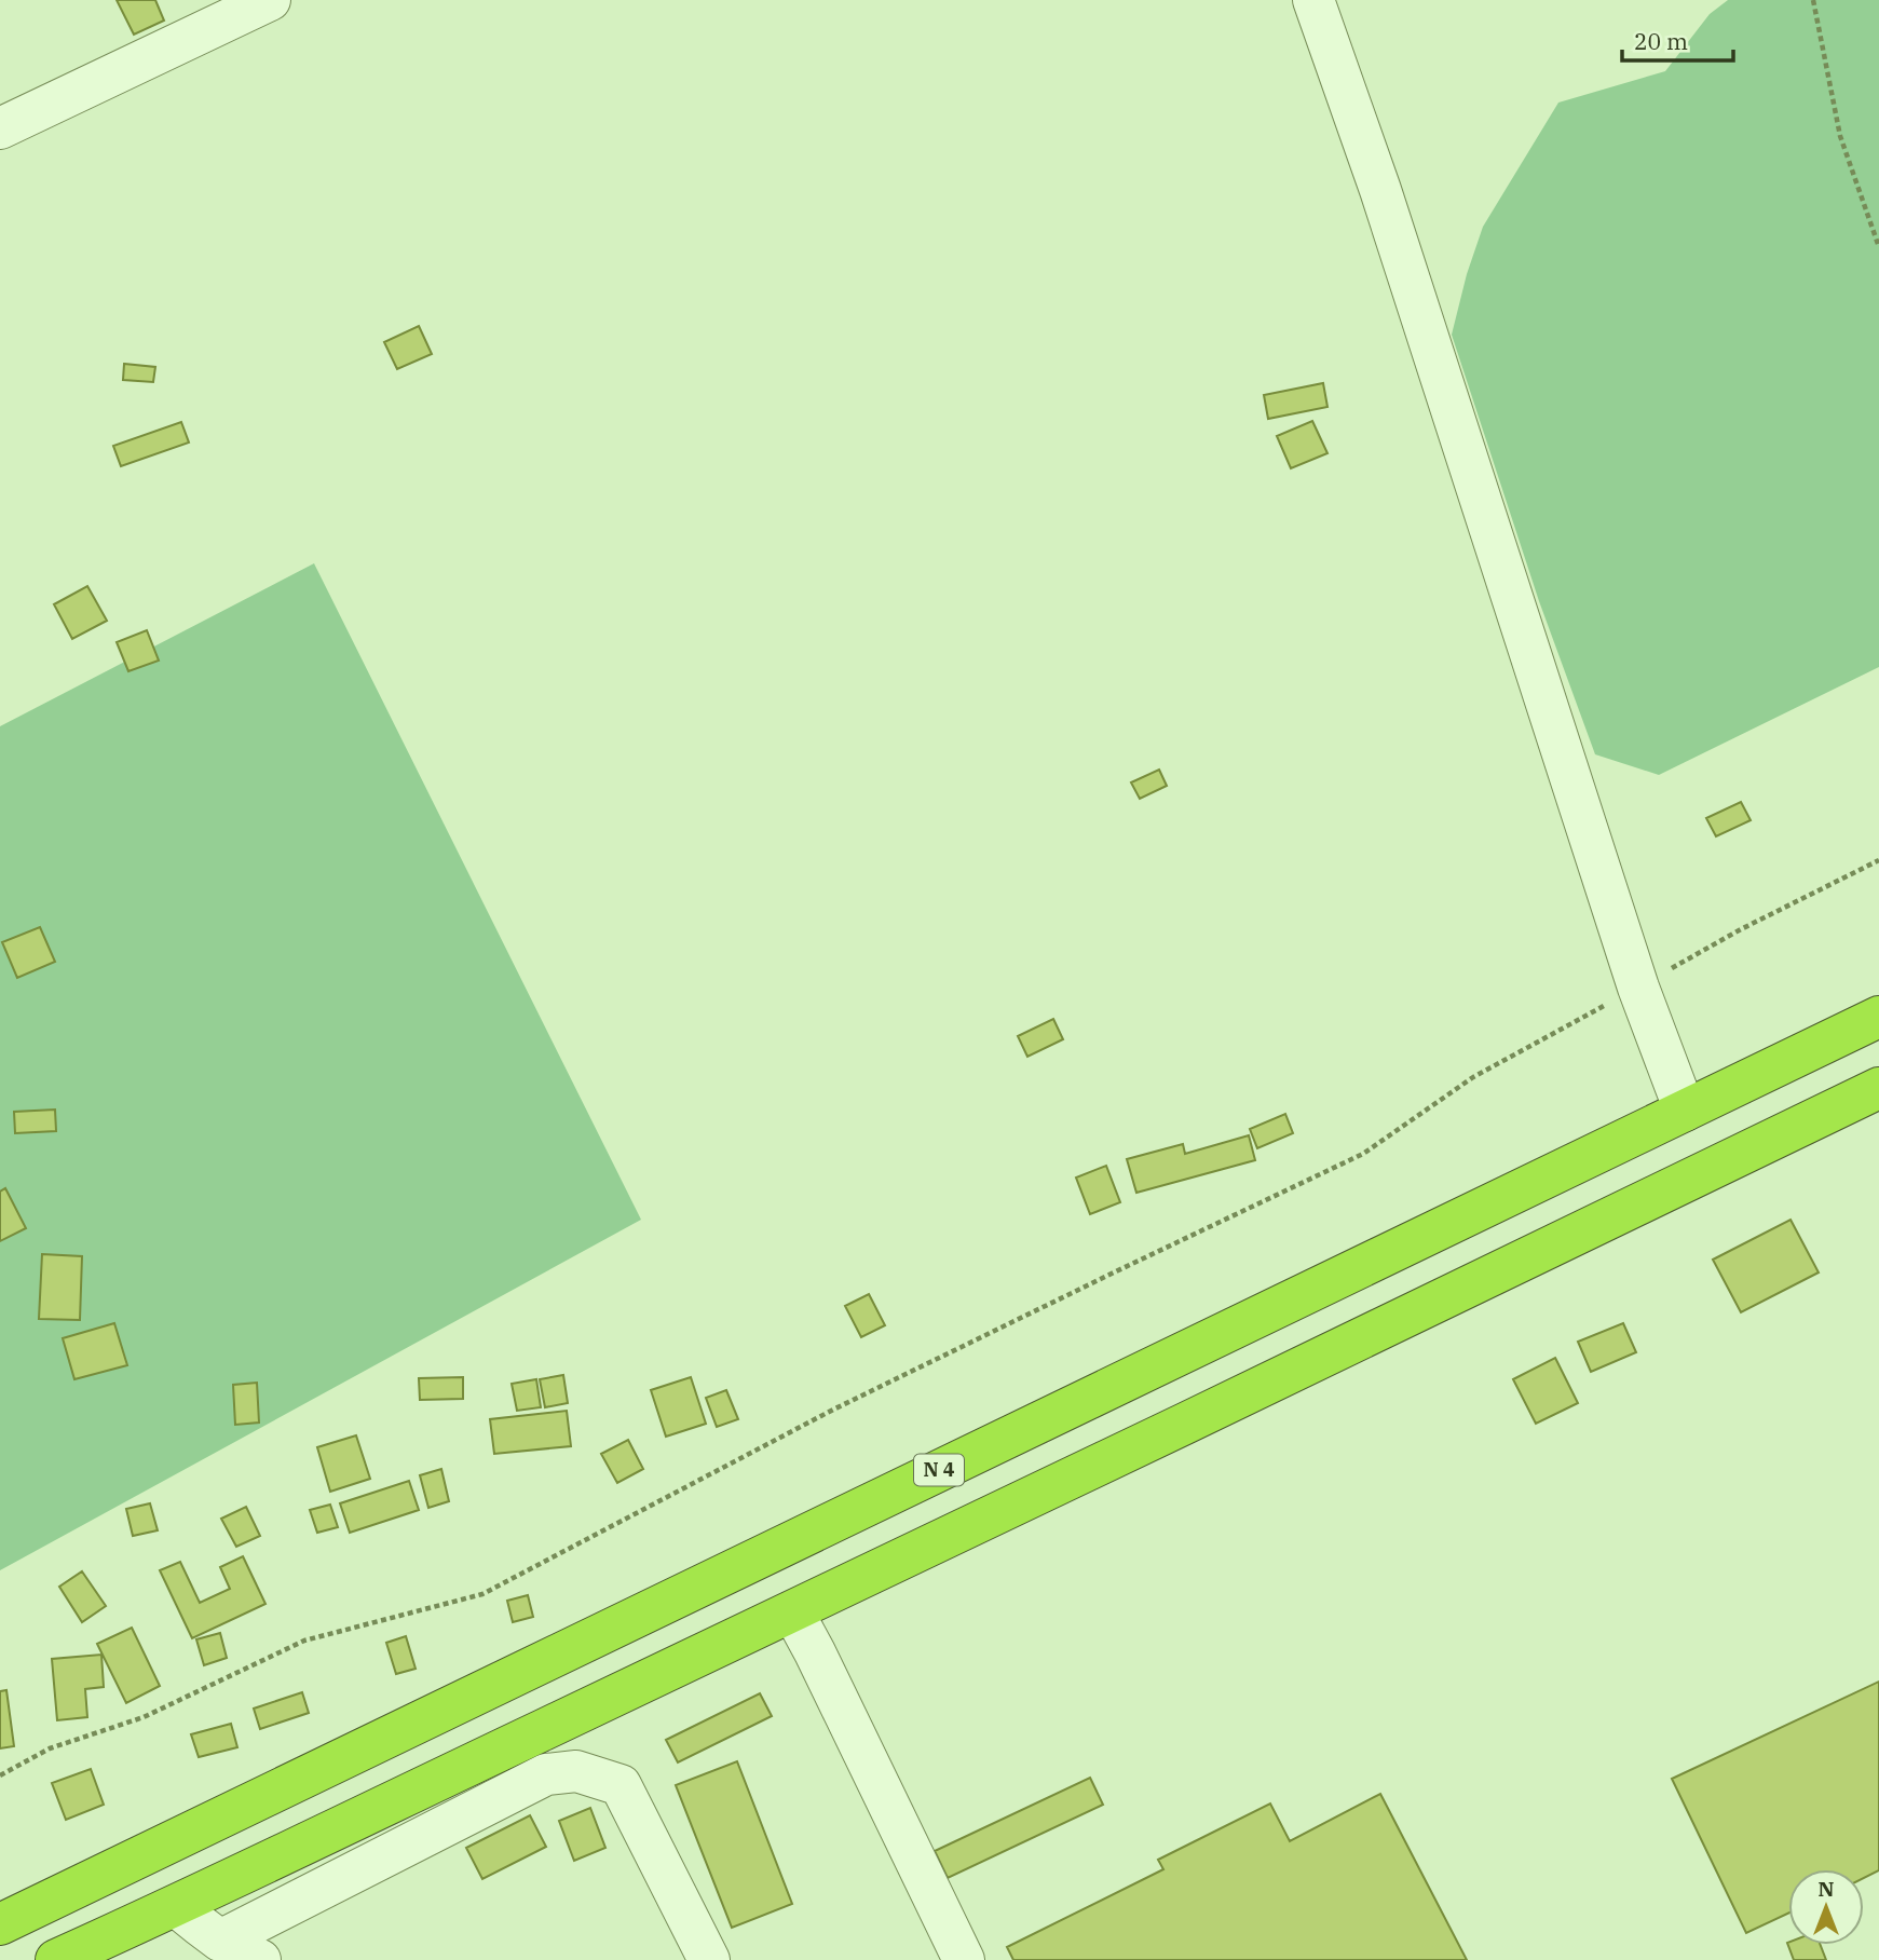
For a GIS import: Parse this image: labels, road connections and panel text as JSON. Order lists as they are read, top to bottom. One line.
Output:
{"streets":{"highway":["N 4"]},"scale_bar":"20 m","north":"top"}
